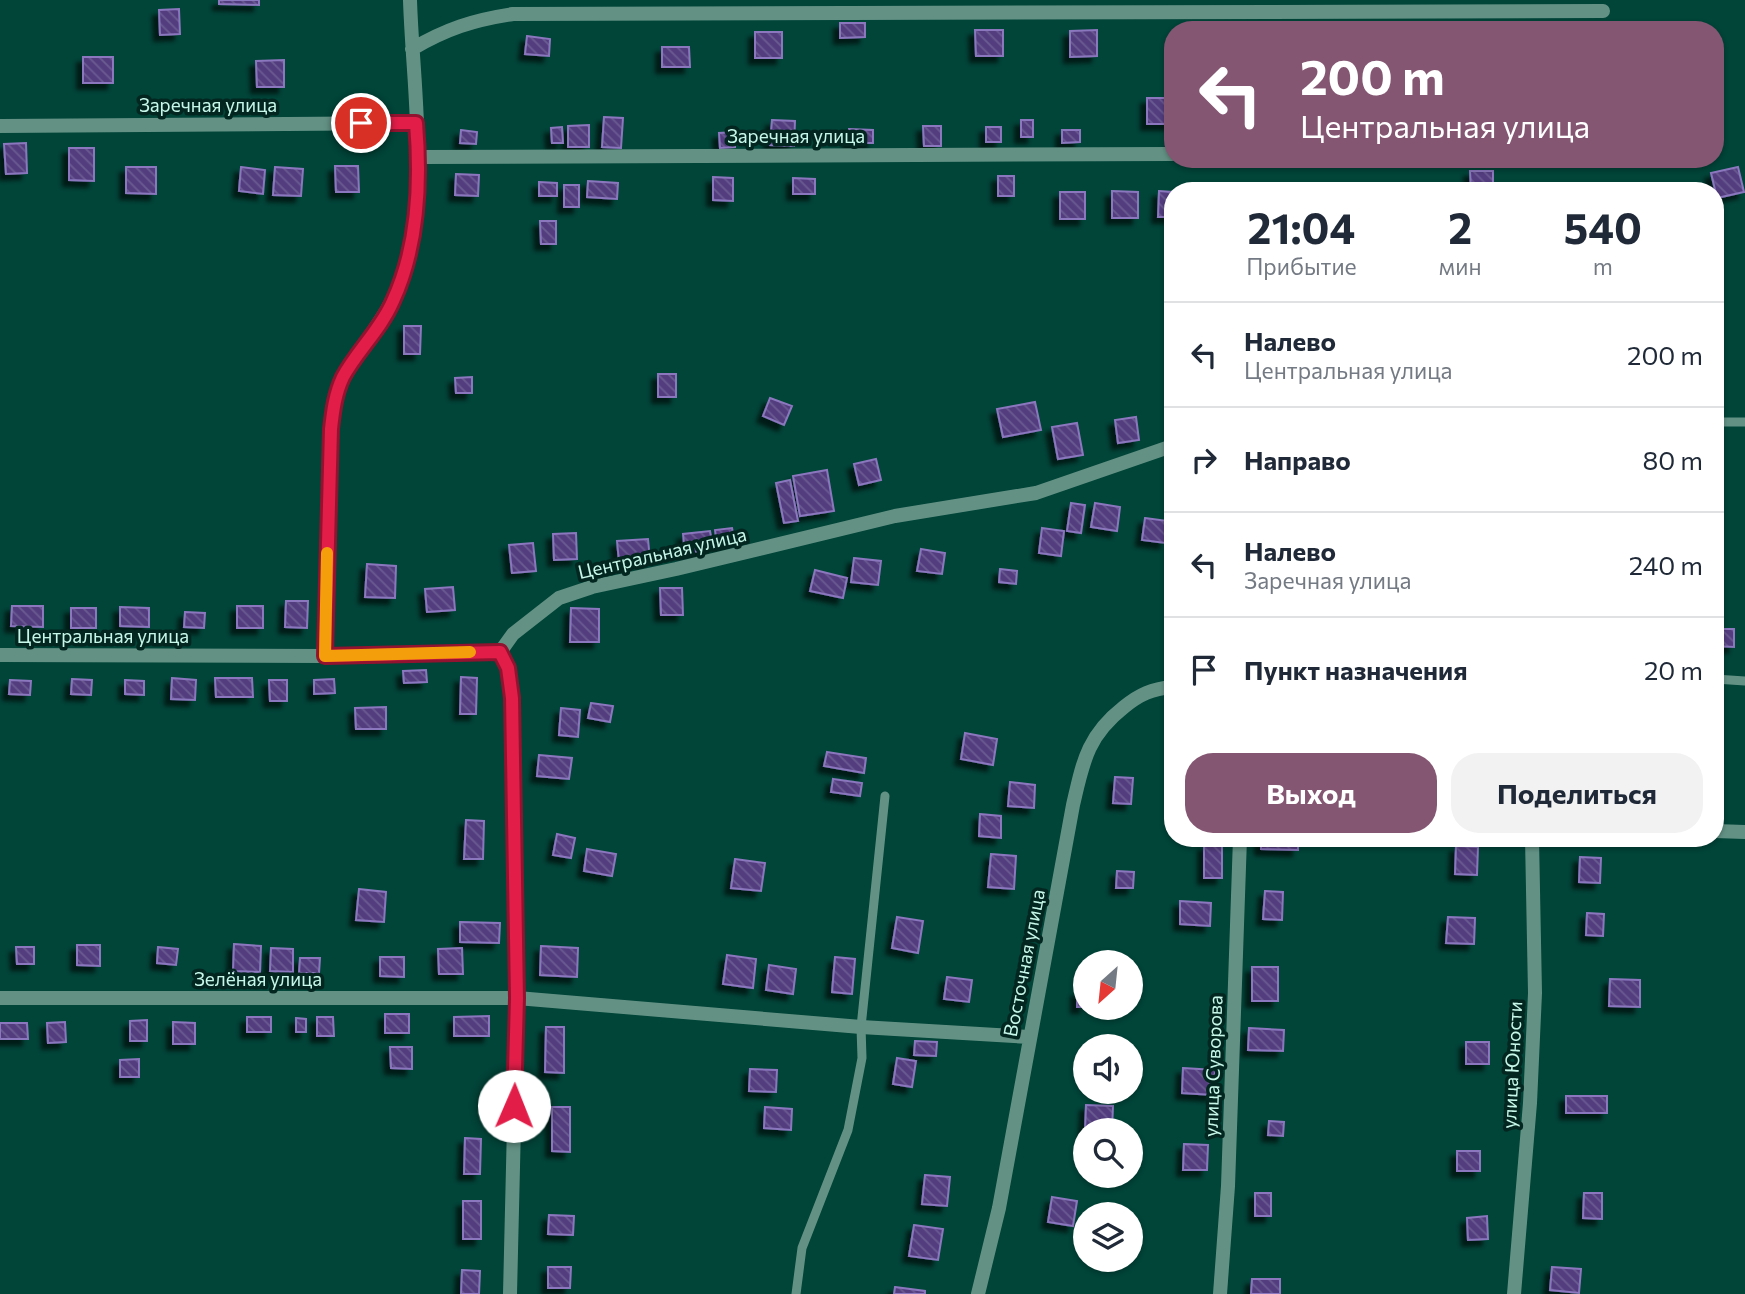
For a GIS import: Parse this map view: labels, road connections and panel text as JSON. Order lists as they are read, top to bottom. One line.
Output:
{"streets":{"street":["Заречная улица","Центральная улица","Восточная улица","Зелёная улица","улица Юности","улица Суворова"]},"crossings":[["Восточная улица","Зелёная улица"]],"north":"bottom left","page":{"turn":["200 m","Центральная улица"],"eta":["21:04","Прибытие","2","мин","540","m"],"list":[{"name":"Налево","note":"Центральная улица","value":"200 m"},{"name":"Направо","value":"80 m"},{"name":"Налево","note":"Заречная улица","value":"240 m"},{"name":"Пункт назначения","value":"20 m"}],"buttons":["Выход","Поделиться"]}}
